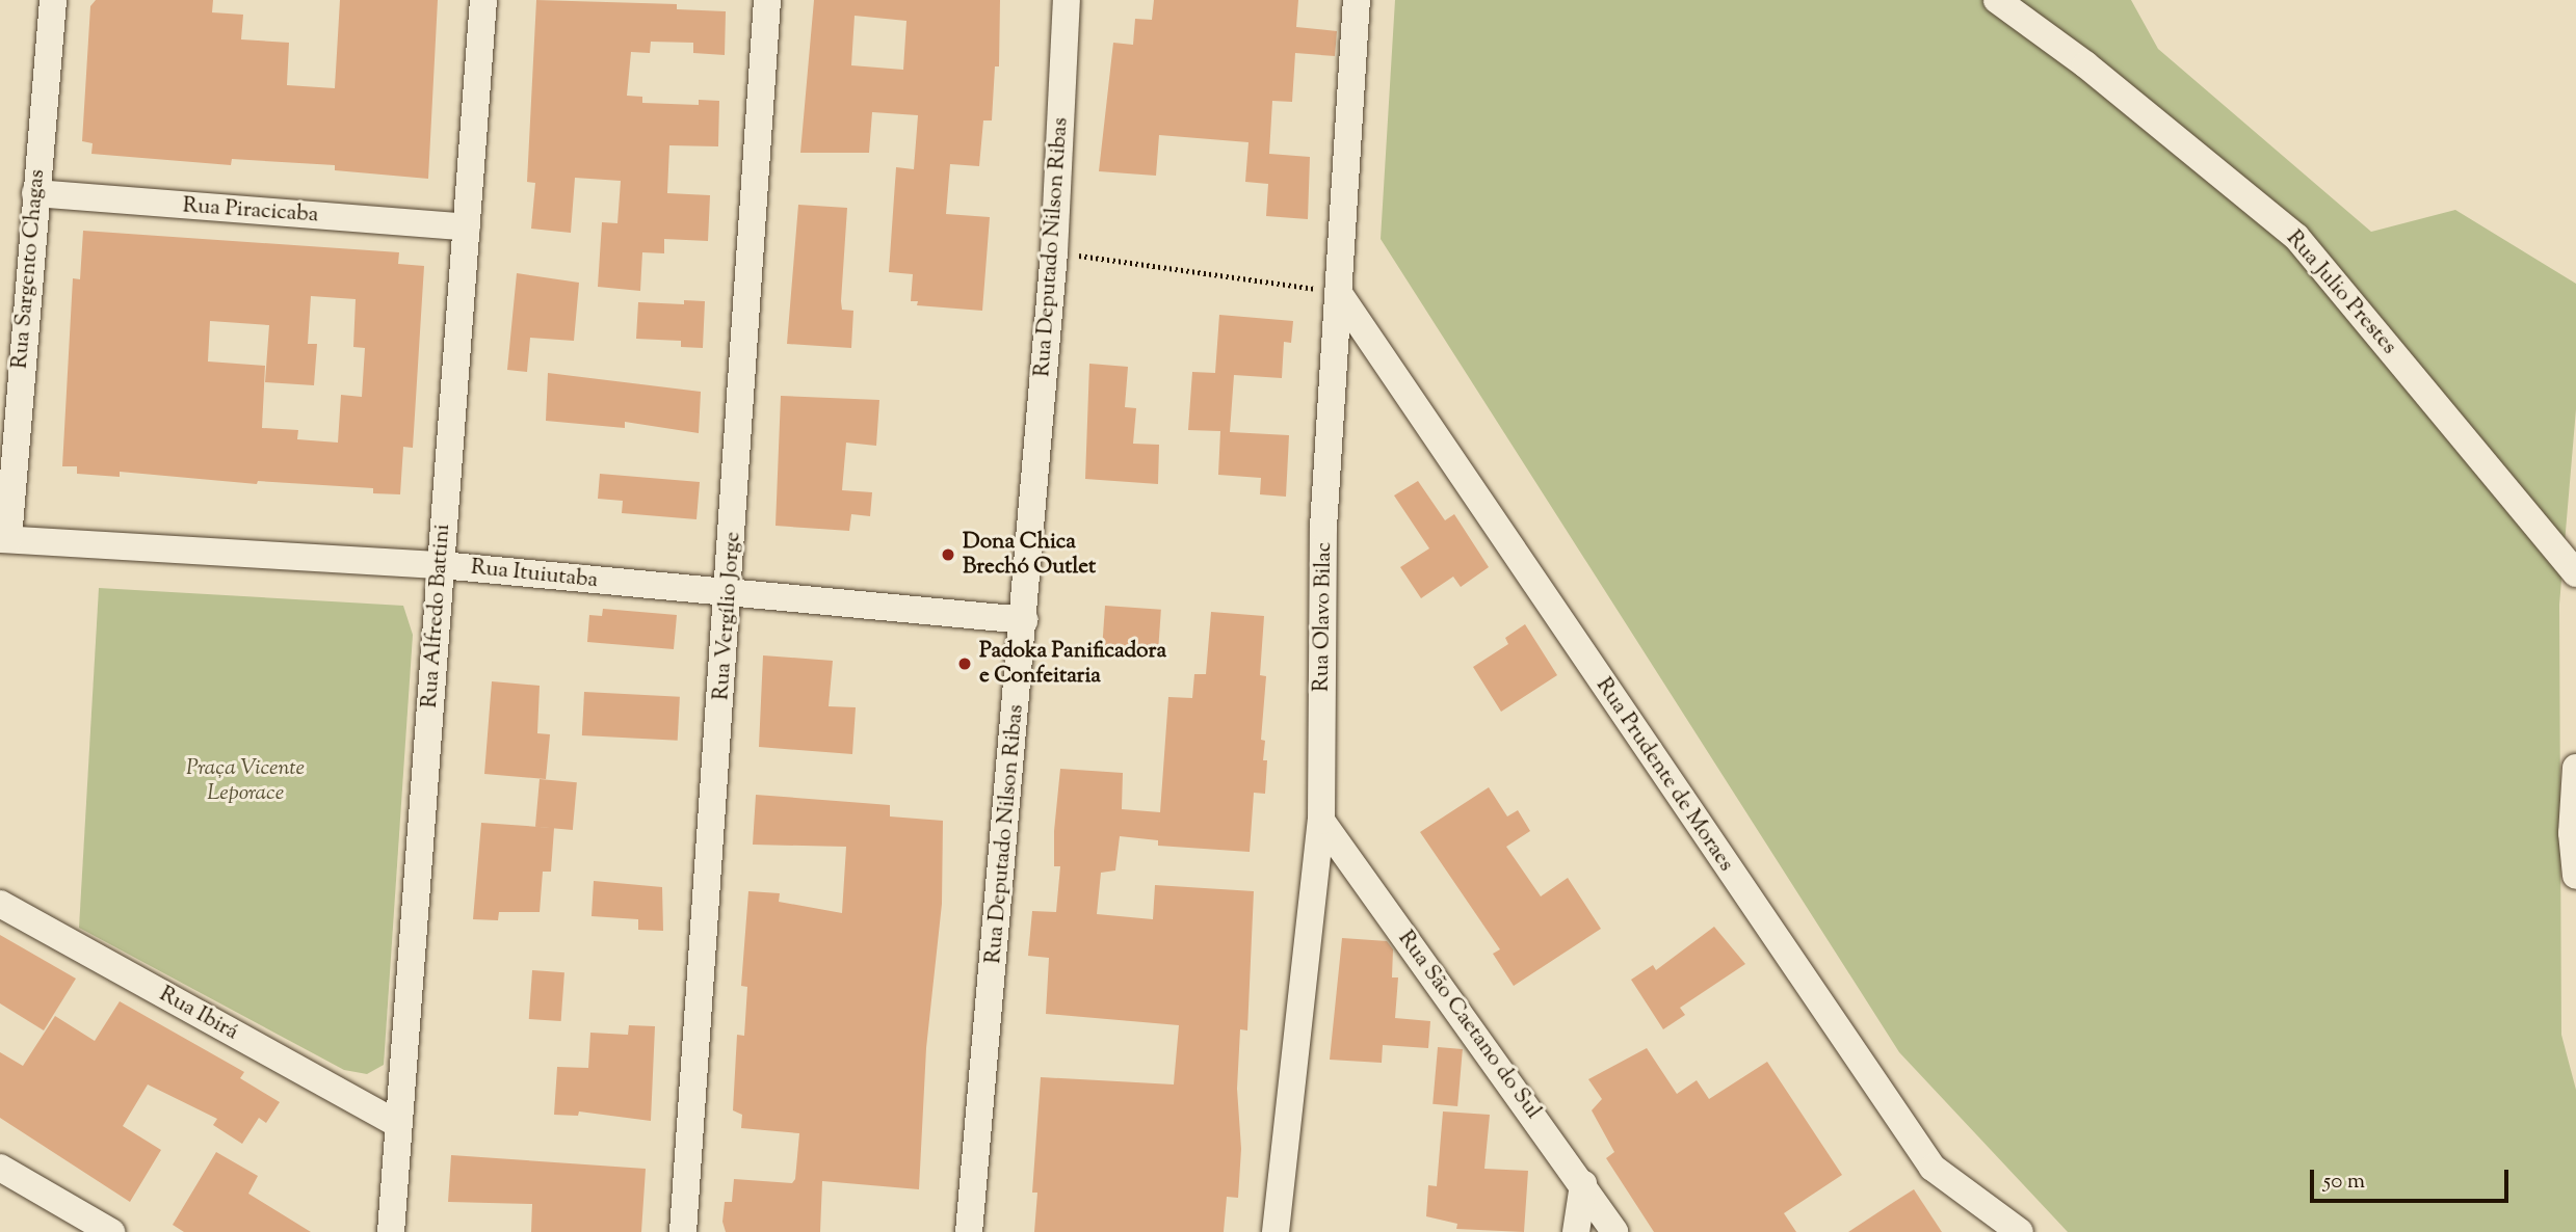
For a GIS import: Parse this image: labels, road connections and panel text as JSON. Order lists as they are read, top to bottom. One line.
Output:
{"streets":{"street":["Rua Piracicaba","Rua Deputado Nilson Ribas","Rua Sargento Chagas","Rua Julio Prestes","Rua Ituiutaba","Rua Alfredo Battini","Rua Vergílio Jorge","Rua Olavo Bilac","Rua Prudente de Moraes","Rua Ibirá","Rua São Caetano do Sul"]},"crossings":[["Rua Piracicaba","Rua Sargento Chagas"],["Rua Piracicaba","Rua Alfredo Battini"],["Rua Deputado Nilson Ribas","Rua Ituiutaba"],["Rua Sargento Chagas","Rua Ituiutaba"],["Rua Ituiutaba","Rua Alfredo Battini"],["Rua Ituiutaba","Rua Vergílio Jorge"],["Rua Alfredo Battini","Rua Ibirá"],["Rua Olavo Bilac","Rua Prudente de Moraes"],["Rua Olavo Bilac","Rua São Caetano do Sul"]],"parks":["Praça Vicente Leporace"],"places":["Dona Chica Brechó Outlet","Padoka Panificadora e Confeitaria"],"scale_bar":"50 m"}
